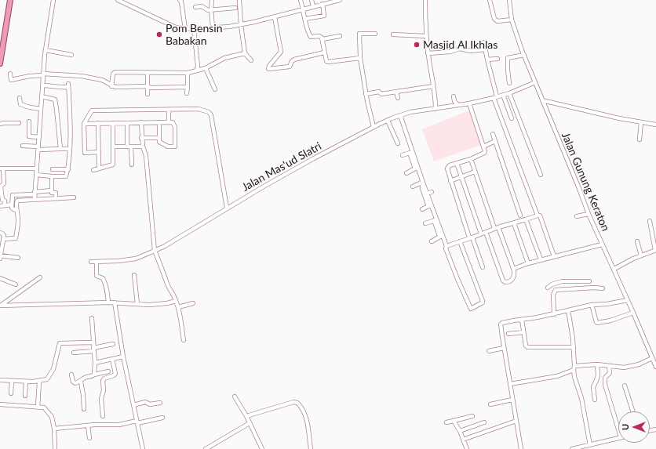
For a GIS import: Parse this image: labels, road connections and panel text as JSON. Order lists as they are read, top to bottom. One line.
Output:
{"streets":{"street":["Jalan Mas'ud Slatri","Jalan Gunung Keraton"]},"crossings":[["Jalan Mas'ud Slatri","Jalan Gunung Keraton"]],"places":["Pom Bensin Babakan","Masjid Al Ikhlas"],"north":"left"}
